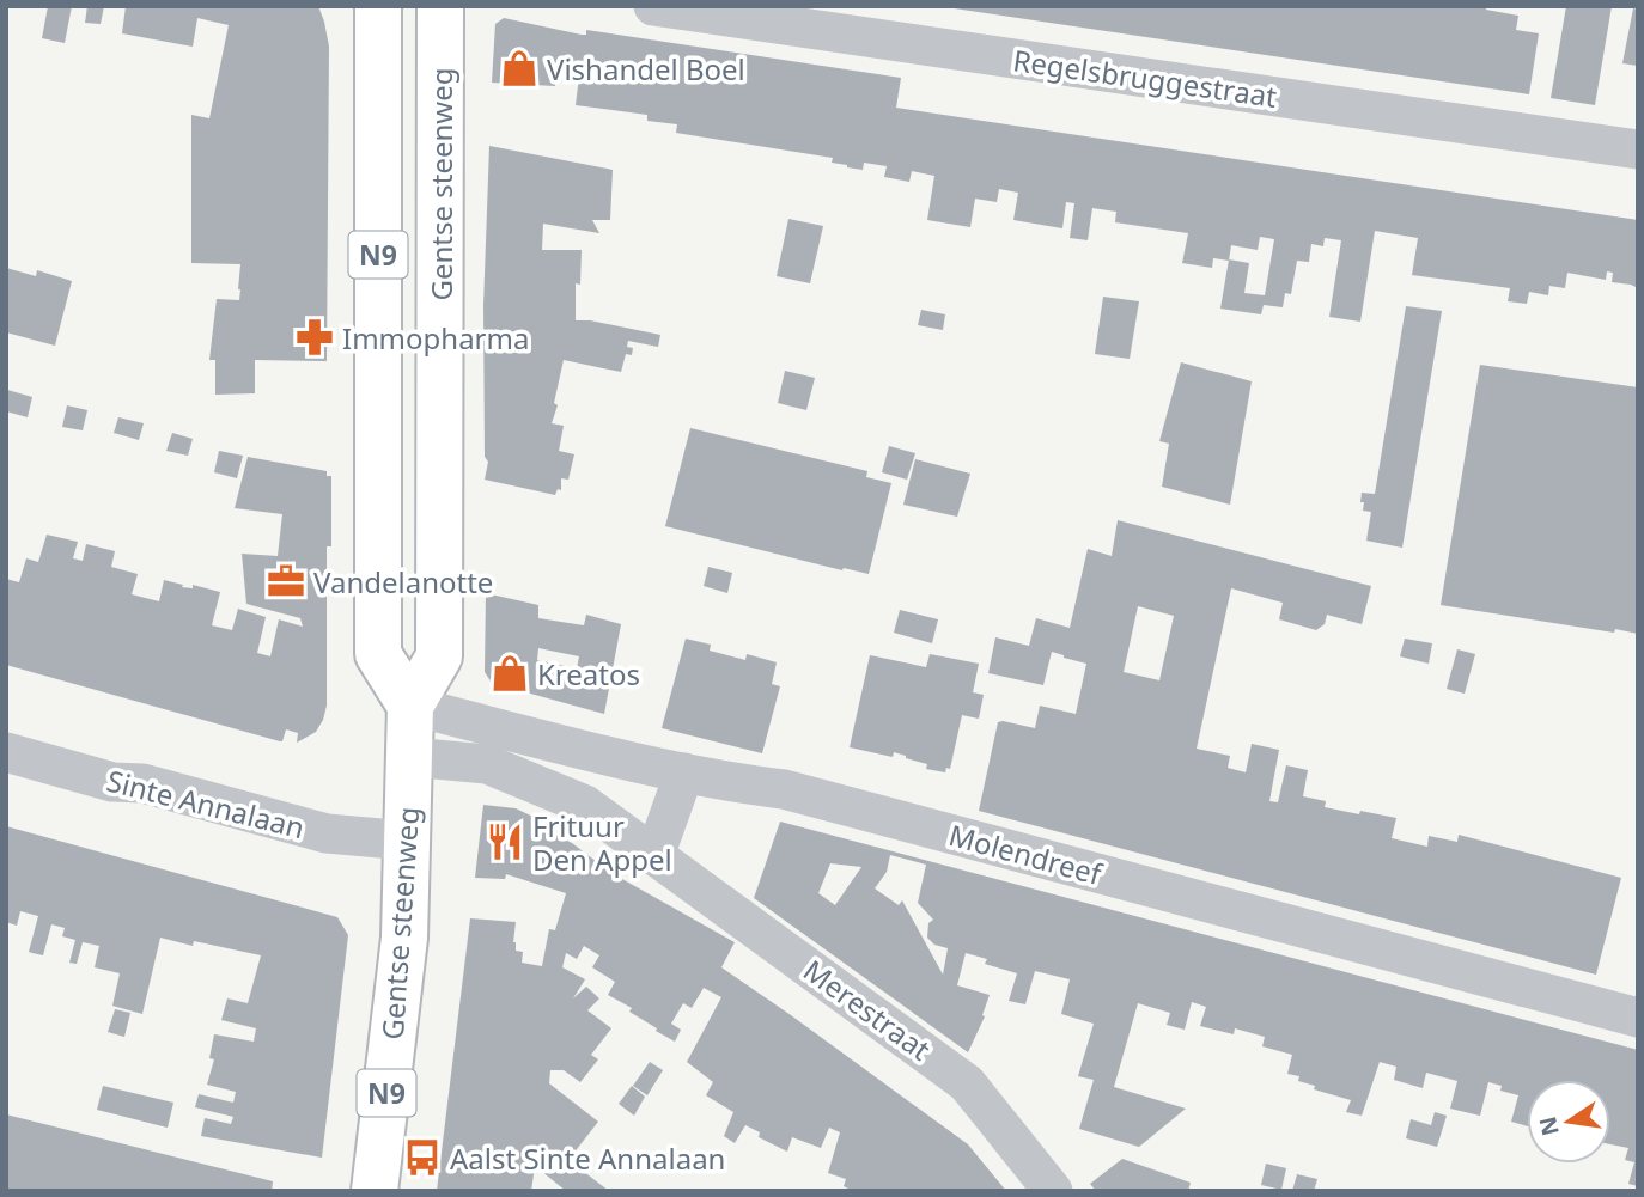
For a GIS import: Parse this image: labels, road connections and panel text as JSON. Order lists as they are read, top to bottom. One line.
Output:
{"streets":{"main road":["Gentse steenweg","N9"],"street":["Regelsbruggestraat","Sinte Annalaan","Molendreef","Merestraat"]},"crossings":[["Gentse steenweg","N9"],["Gentse steenweg","Sinte Annalaan"],["Gentse steenweg","Molendreef"],["Gentse steenweg","Merestraat"],["N9","Molendreef"]],"places":{"shop":["Vishandel Boel","Kreatos"],"pharmacy":["Immopharma"],"office":["Vandelanotte"],"restaurant":["Frituur Den Appel"],"bus stop":["Aalst Sinte Annalaan"]},"north":"left"}
